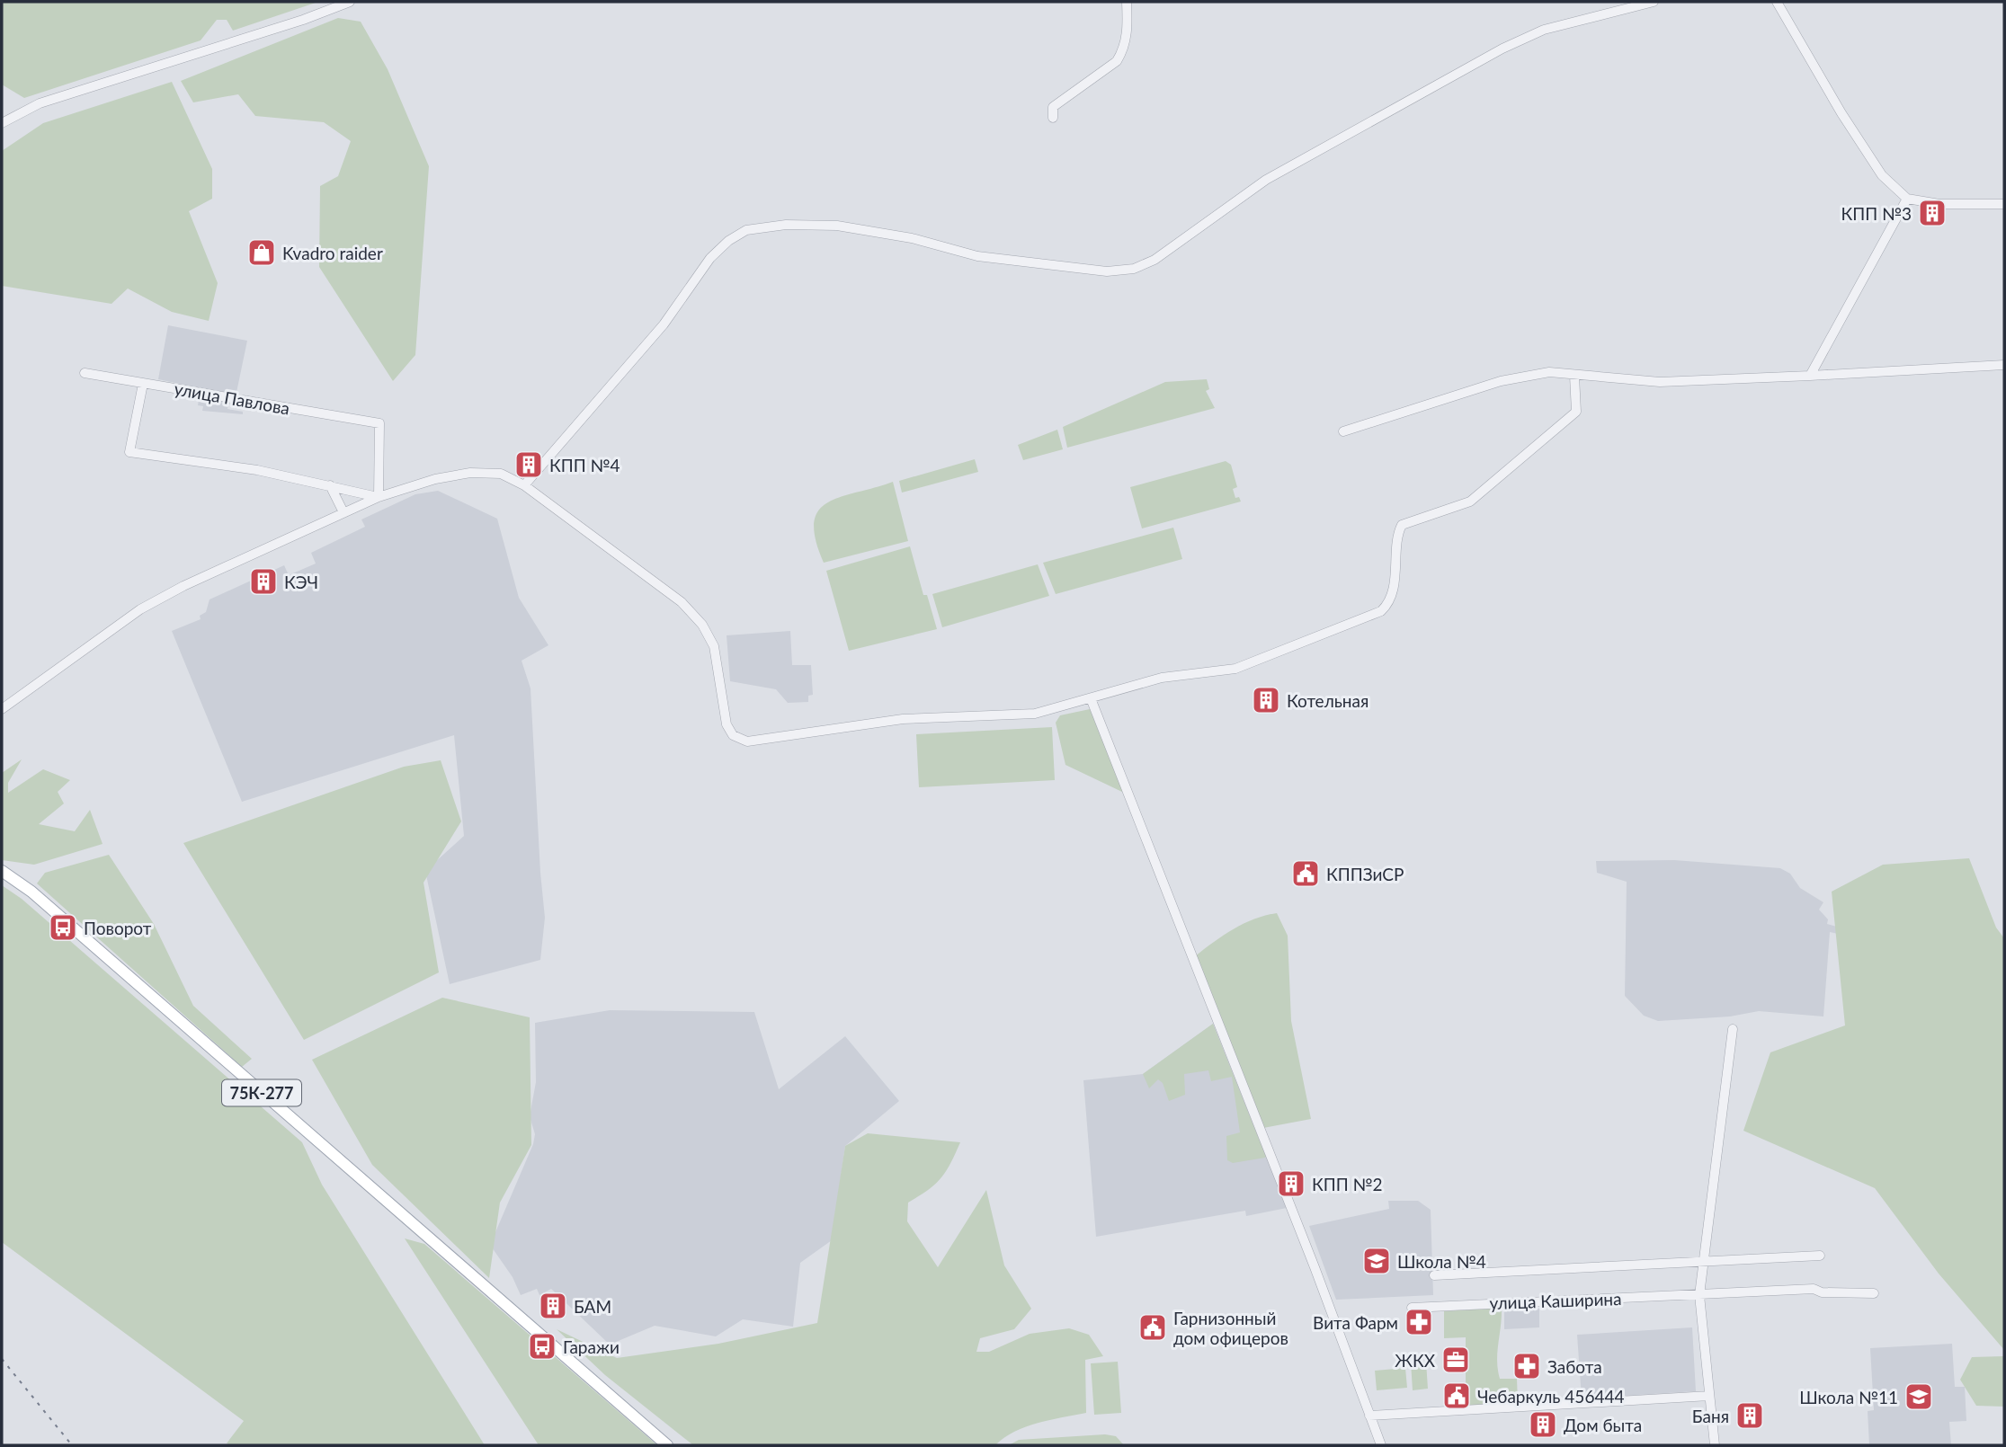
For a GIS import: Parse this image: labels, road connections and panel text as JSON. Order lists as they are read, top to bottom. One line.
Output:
{"streets":{"main road":["75К-277"],"street":["улица Павлова","улица Каширина"]},"places":{"building":["КПП №3","КПП №4","КЭЧ","Котельная","КПП №2","БАМ","Баня","Дом быта"],"shop":["Kvadro raider"],"public building":["КППЗиСР","Гарнизонный дом офицеров","Чебаpкуль 456444"],"bus stop":["Поворот","Гаражи"],"school or university":["Школа №4","Школа №11"],"pharmacy":["Вита Фарм","Забота"],"office":["ЖКХ"]}}
